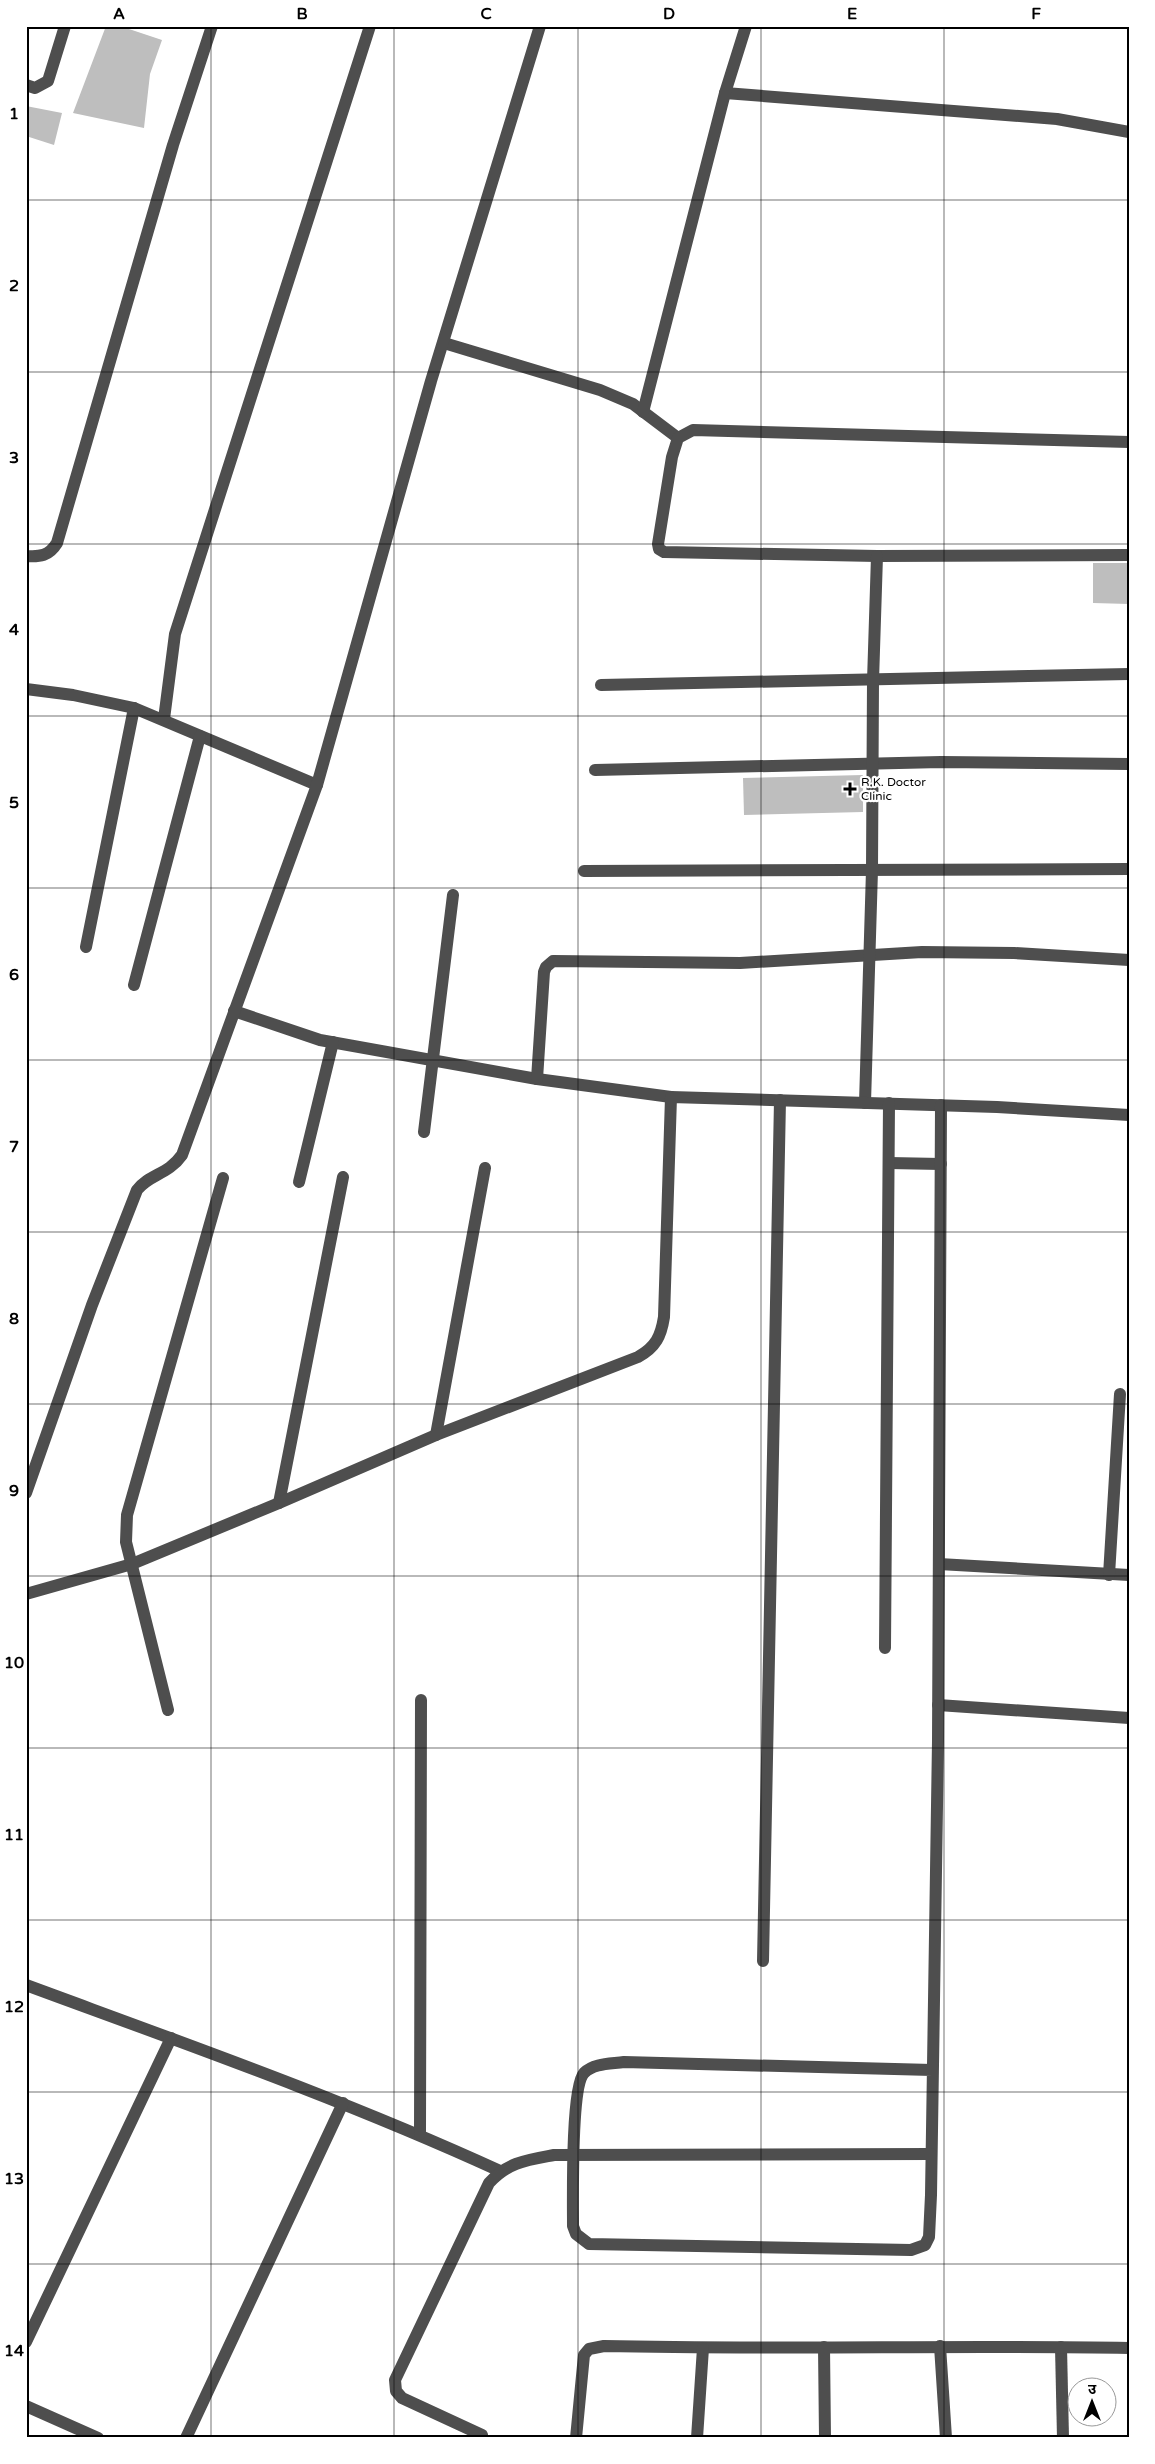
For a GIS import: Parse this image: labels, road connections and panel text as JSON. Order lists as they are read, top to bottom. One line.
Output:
{"places":{"health":["R.K. Doctor Clinic"]},"north":"top","grid":{"columns":["A","B","C","D","E","F"],"rows":["1","2","3","4","5","6","7","8","9","10","11","12","13","14"]}}
